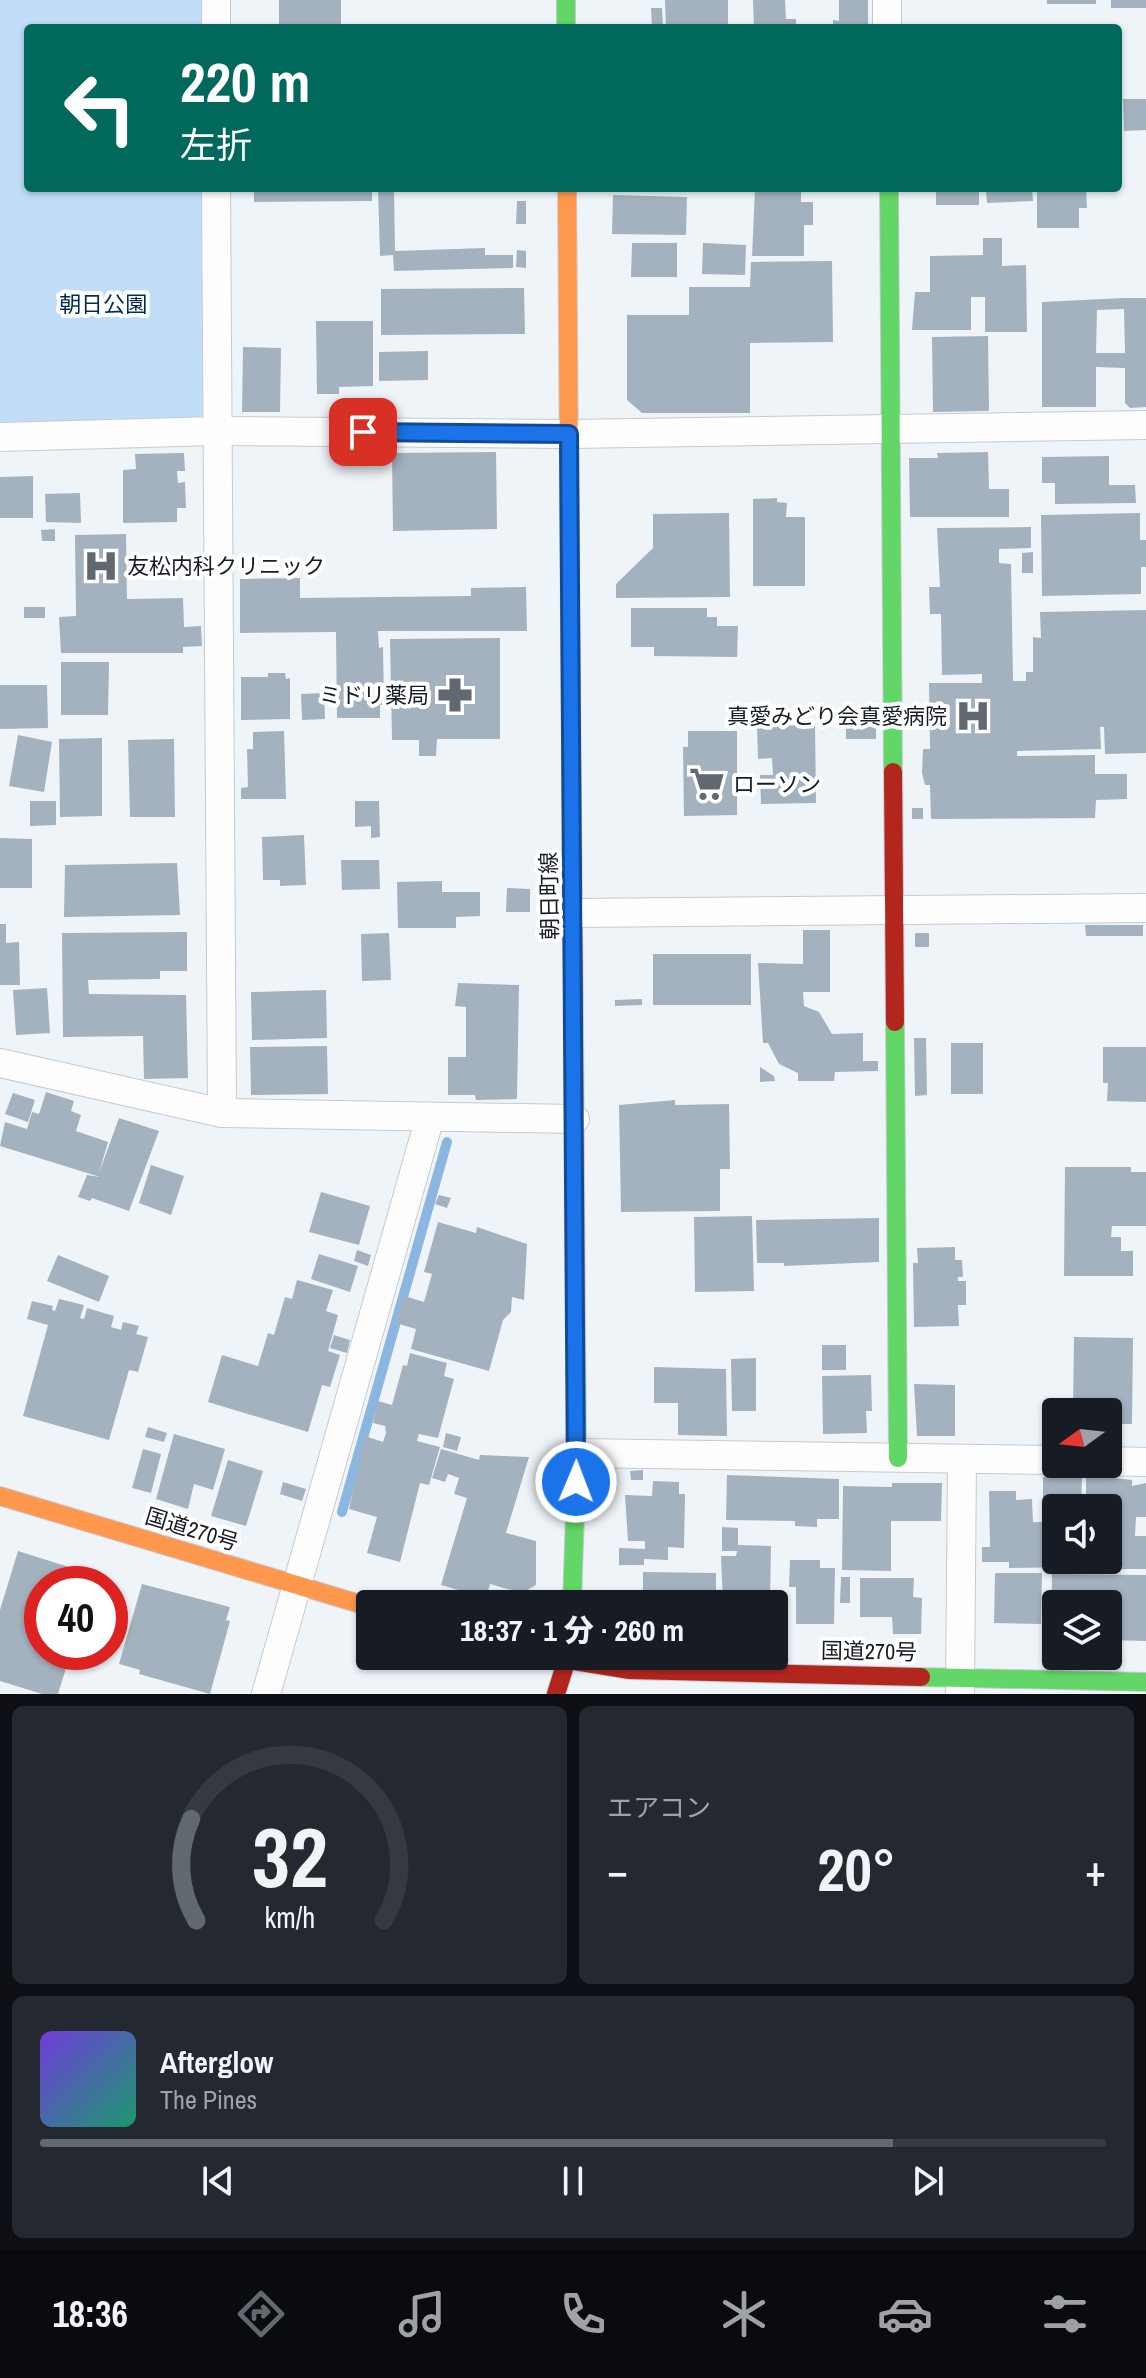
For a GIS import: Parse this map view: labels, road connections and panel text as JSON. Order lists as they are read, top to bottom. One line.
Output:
{"streets":{"main road":["朝日町線","国道270号"]},"parks":["朝日公園"],"places":{"hospital":["友松内科クリニック","真愛みどり会真愛病院"],"pharmacy":["ミドリ薬局"],"supermarket":["ローソン"]},"north":"left","page":{"turn":["220 m","左折"],"limit":"40","trip":"18:37 · 1 分 · 260 m","tile":"エアコン","heat":["−","20°","+"],"song":["Afterglow","The Pines"],"tabs":"18:36","gauge":["32","km/h"]}}
